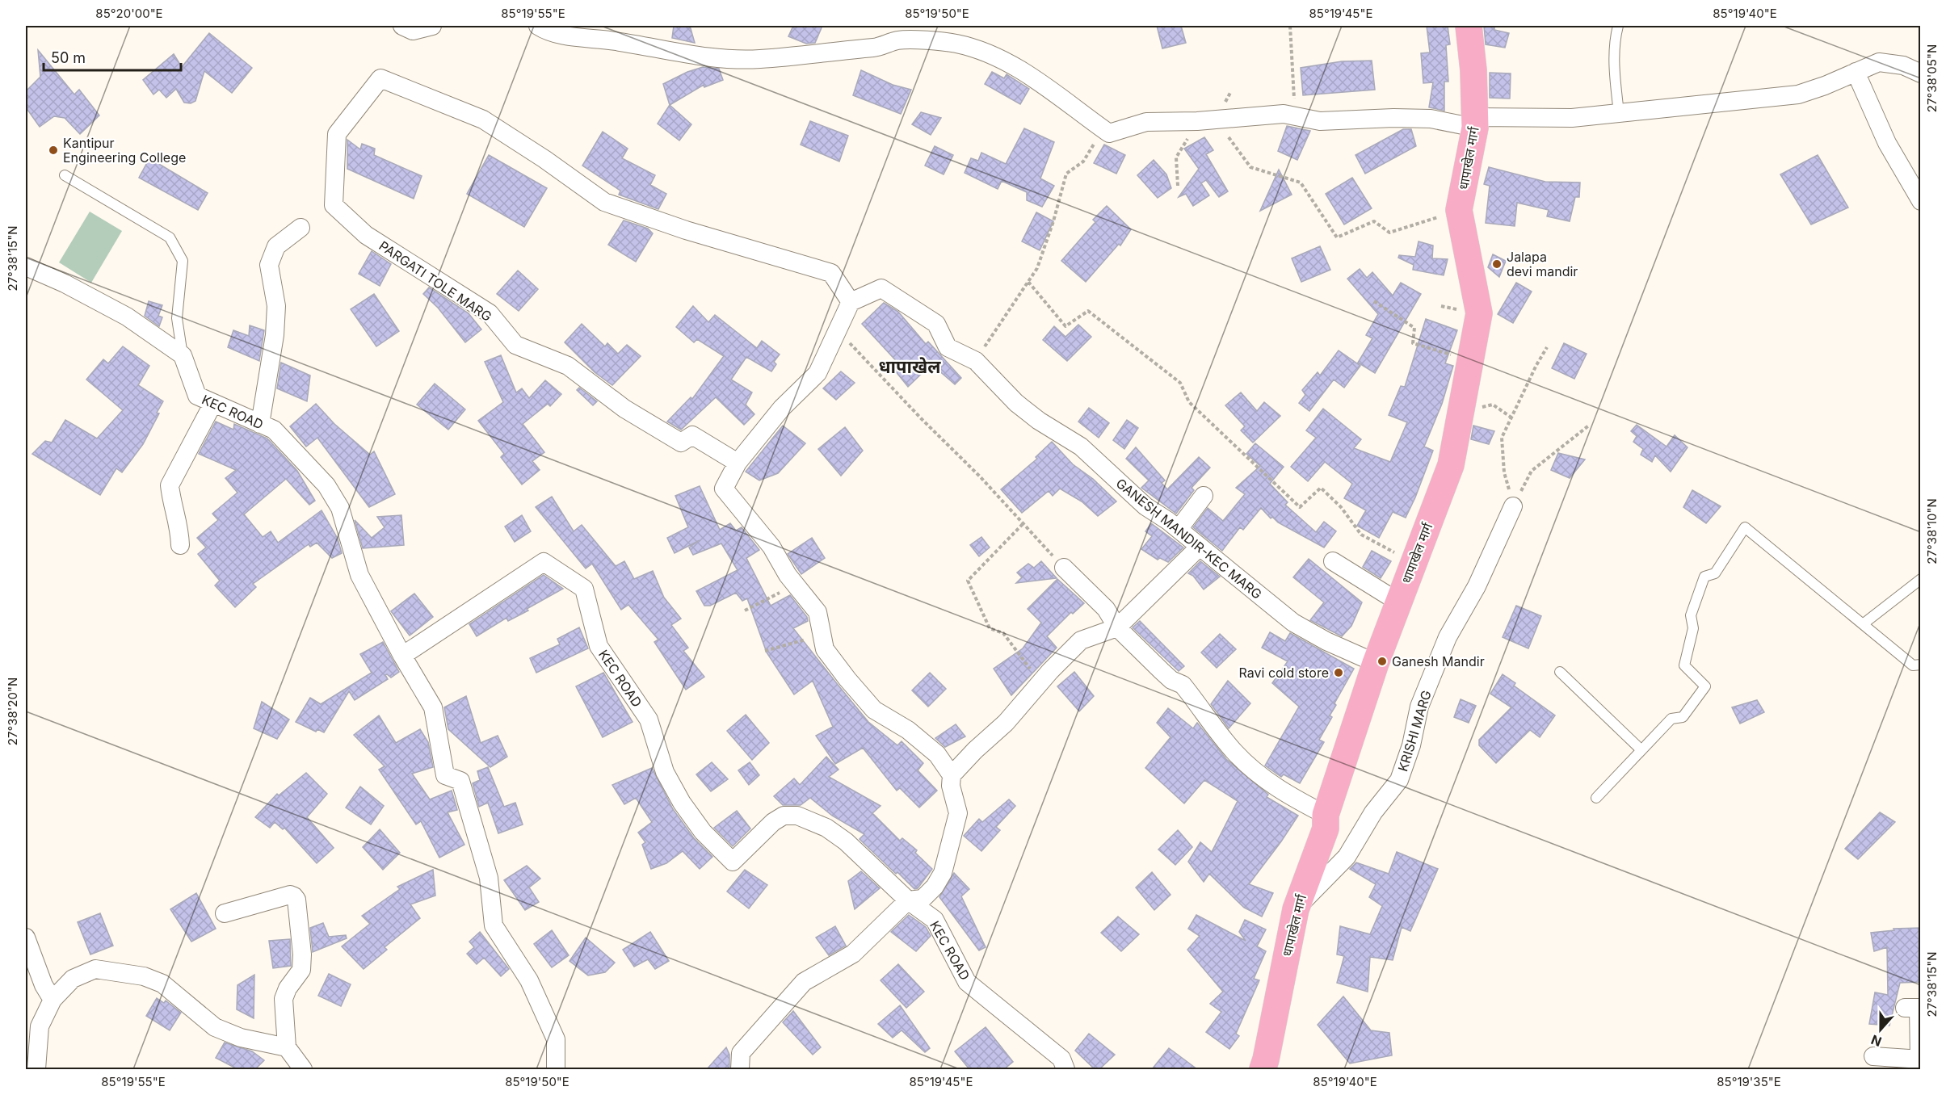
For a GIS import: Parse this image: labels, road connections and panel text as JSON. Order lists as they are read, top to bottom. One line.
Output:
{"streets":{"main road":["धापाखेल मार्ग"],"street":["PARGATI TOLE MARG","KEC ROAD","GANESH MANDIR-KEC MARG","KRISHI MARG"]},"crossings":[["धापाखेल मार्ग","GANESH MANDIR-KEC MARG"],["धापाखेल मार्ग","KRISHI MARG"],["PARGATI TOLE MARG","GANESH MANDIR-KEC MARG"]],"districts":["धापाखेल"],"places":["Kantipur Engineering College","Jalapa devi mandir","Ganesh Mandir","Ravi cold store"],"scale_bar":"50 m","north":"bottom","coordinates":["85°20'00\"E","85°19'55\"E","85°19'50\"E","85°19'45\"E","85°19'40\"E","27°38'05\"N","27°38'15\"N","27°38'10\"N","27°38'20\"N","85°19'35\"E"]}
